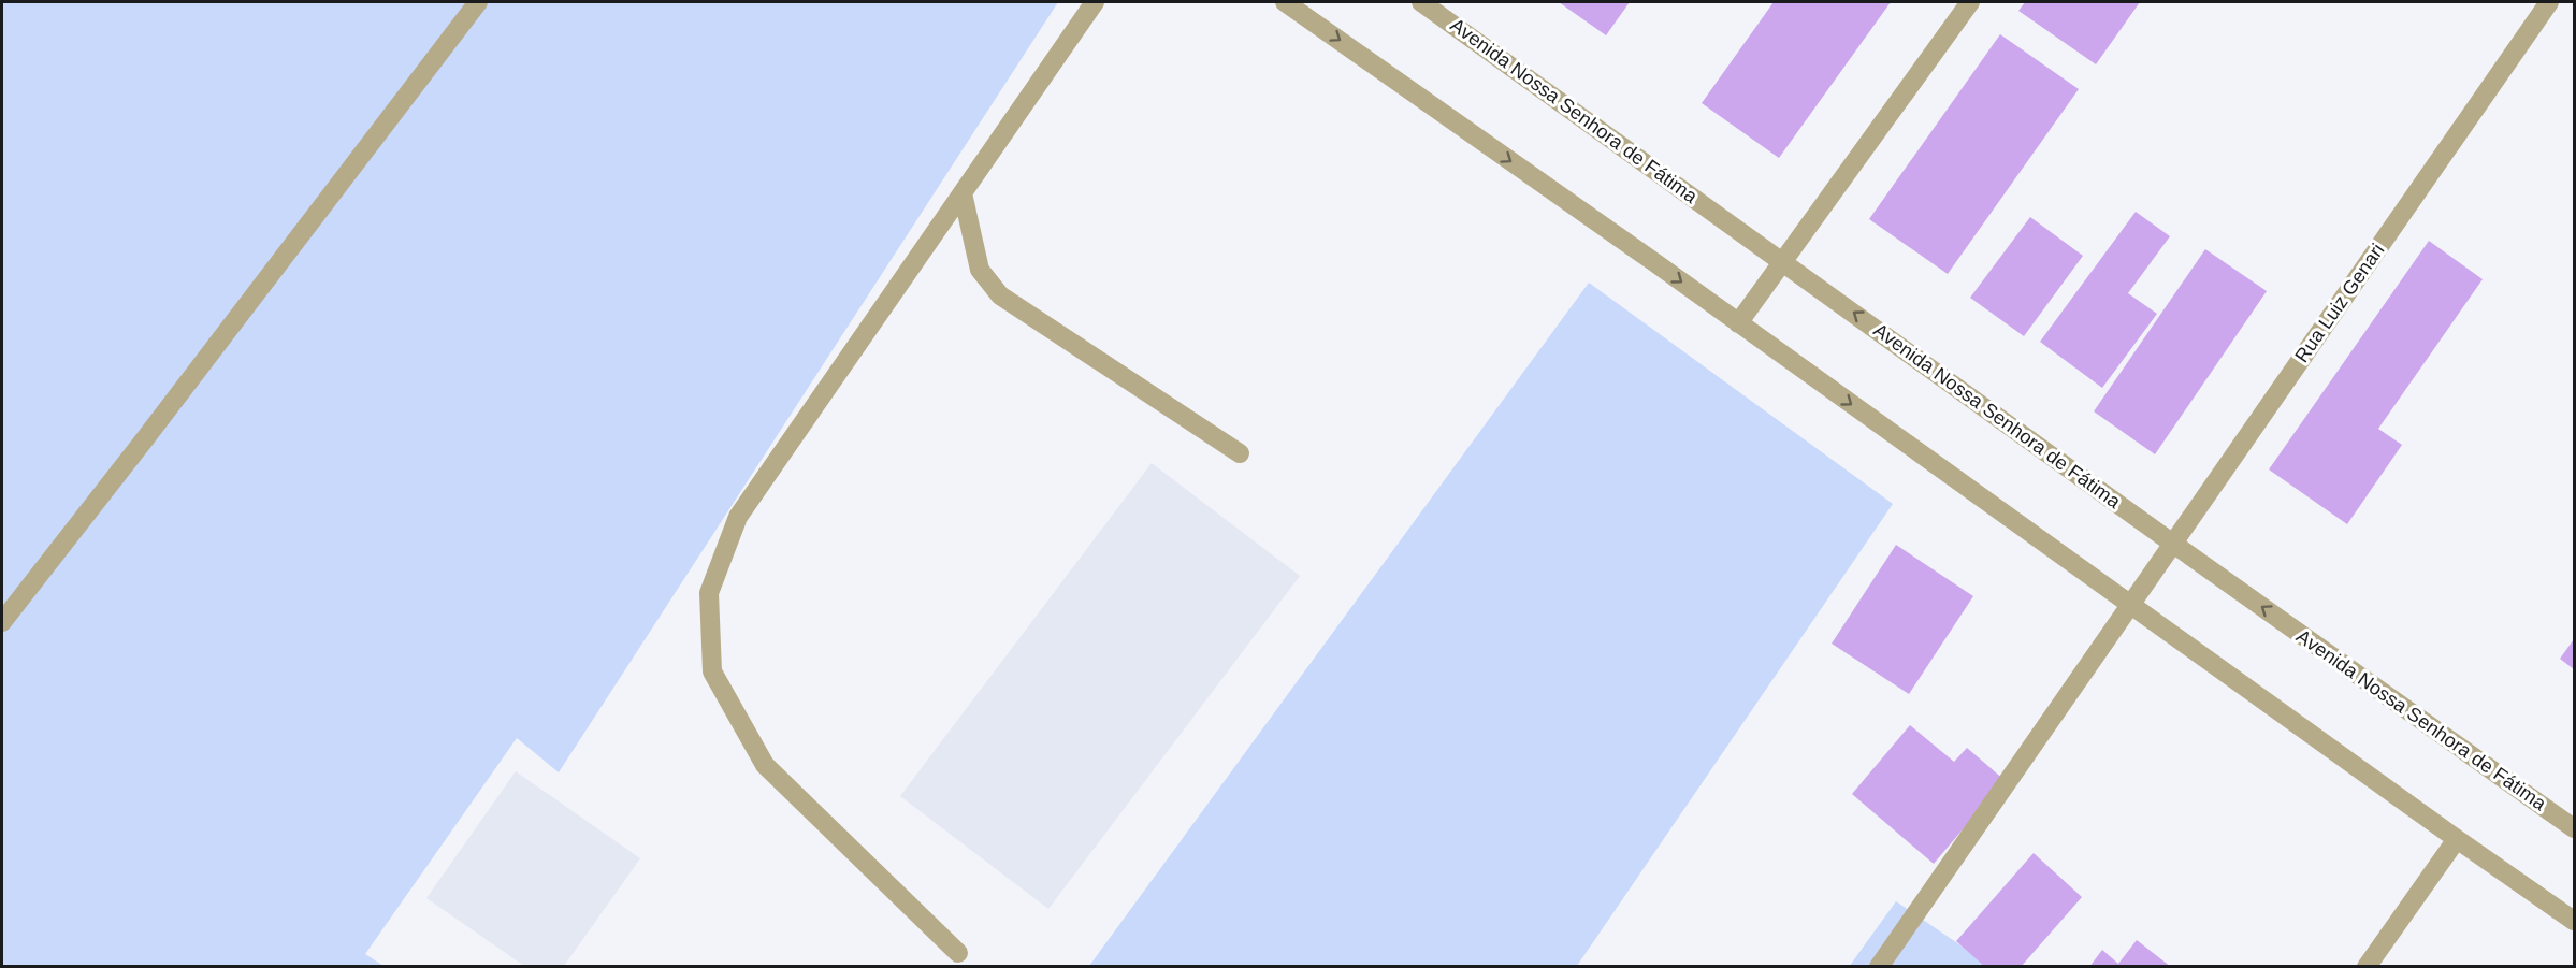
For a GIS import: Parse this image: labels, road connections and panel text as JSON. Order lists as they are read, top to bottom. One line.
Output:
{"streets":{"street":["Avenida Nossa Senhora de Fátima","Rua Luiz Genari"]},"crossings":[["Avenida Nossa Senhora de Fátima","Rua Luiz Genari"]]}
